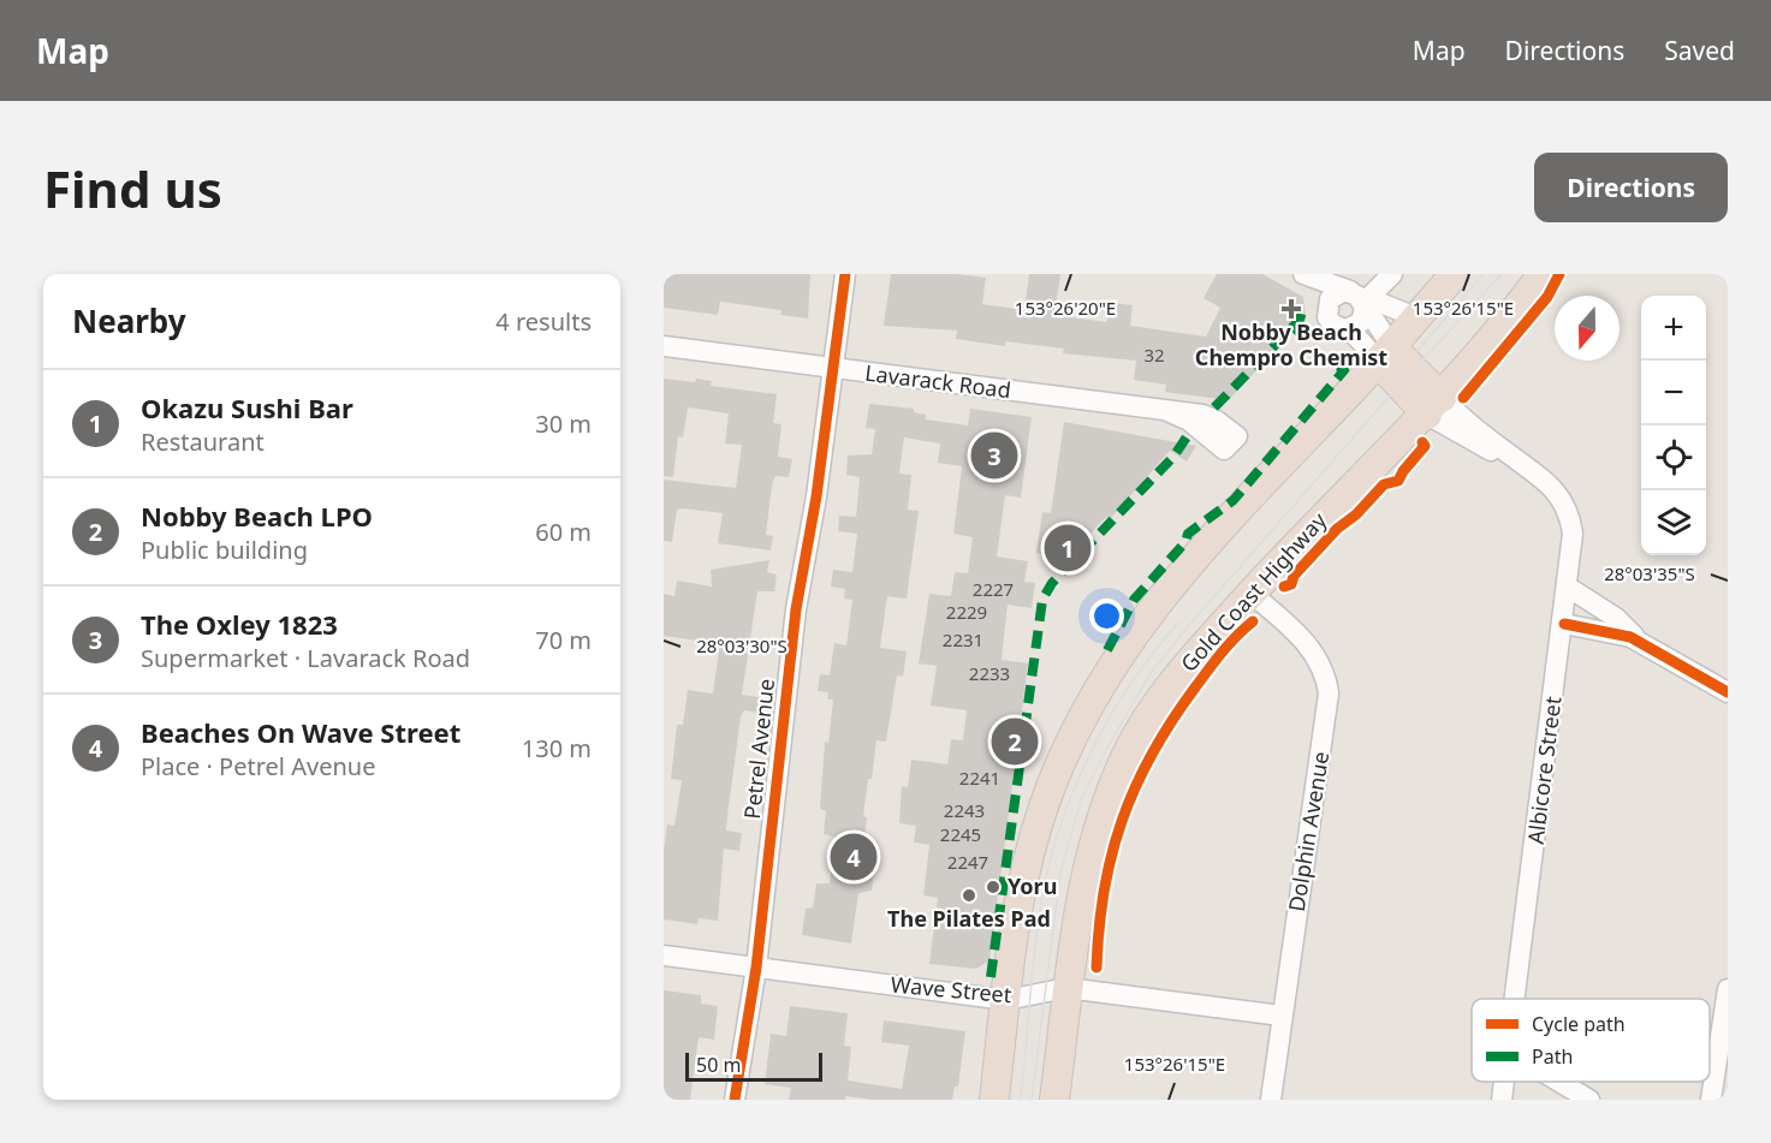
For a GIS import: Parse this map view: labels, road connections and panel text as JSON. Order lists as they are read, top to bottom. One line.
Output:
{"streets":{"highway":["Gold Coast Highway"],"street":["Lavarack Road","Petrel Avenue","Albicore Street","Dolphin Avenue","Wave Street"]},"crossings":[["Lavarack Road","Petrel Avenue"],["Gold Coast Highway","Albicore Street"],["Gold Coast Highway","Dolphin Avenue"],["Gold Coast Highway","Wave Street"],["Petrel Avenue","Wave Street"],["Dolphin Avenue","Wave Street"]],"places":{"health":["Nobby Beach Chempro Chemist"],"other":["Yoru","The Pilates Pad"]},"house_numbers":["32","2227","2229","2231","2233","2241","2243","2245","2247"],"legend":["Cycle path","Path"],"scale_bar":"50 m","north":"bottom","page":{"header":"Map","nav":["Map","Directions","Saved"],"buttons":"Directions","title":"Find us","heading":["Nearby","4 results"],"map_buttons":["+","−"],"list":[{"mark":"1","name":"Okazu Sushi Bar","note":"Restaurant","value":"30 m"},{"mark":"2","name":"Nobby Beach LPO","note":"Public building","value":"60 m"},{"mark":"3","name":"The Oxley 1823","note":"Supermarket · Lavarack Road","value":"70 m"},{"mark":"4","name":"Beaches On Wave Street","note":"Place · Petrel Avenue","value":"130 m"}],"pins":["3","1","2","4"],"scale":"50 m"},"coordinates":["153°26'20\"E","153°26'15\"E","28°03'35\"S","28°03'30\"S"]}
